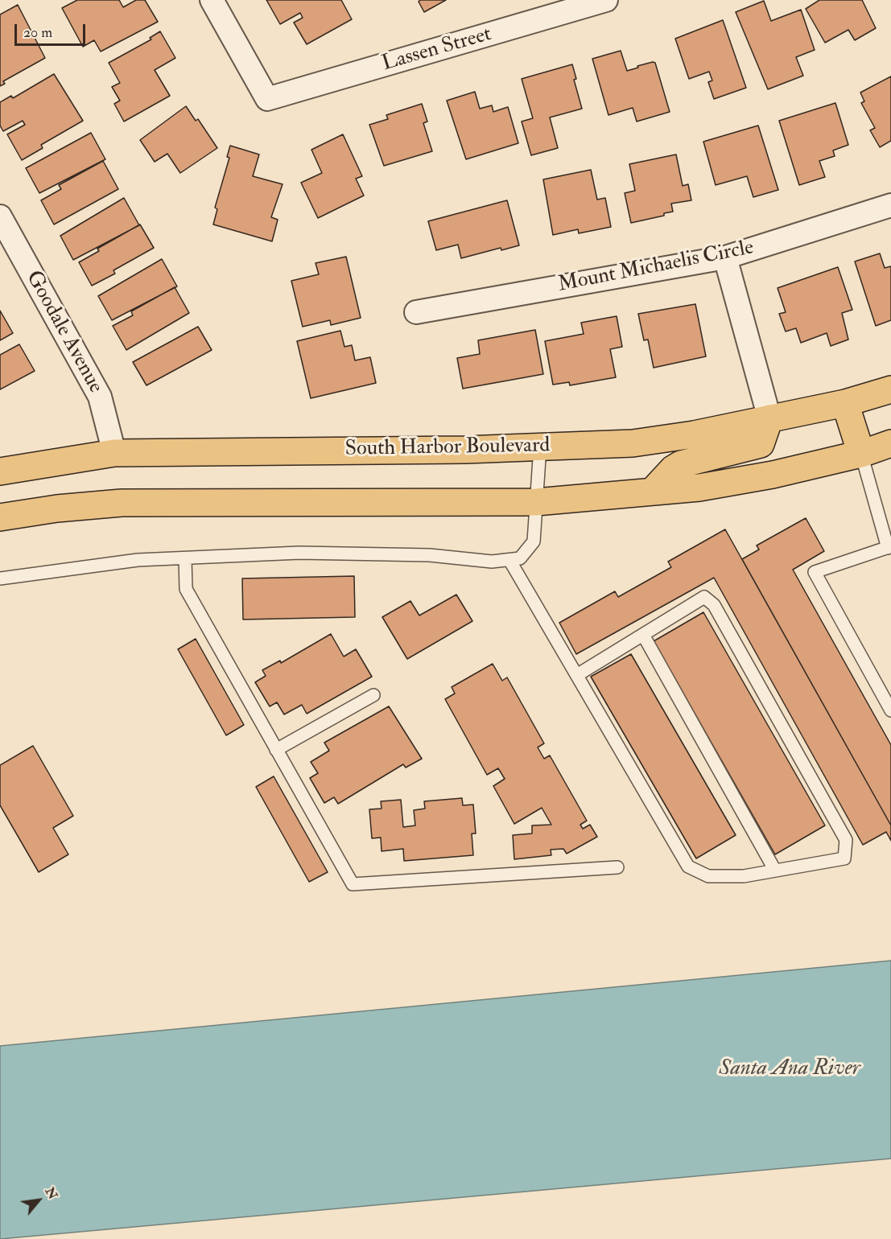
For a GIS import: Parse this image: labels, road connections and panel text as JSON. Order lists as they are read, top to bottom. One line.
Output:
{"streets":{"main road":["South Harbor Boulevard"],"street":["Lassen Street","Mount Michaelis Circle","Goodale Avenue"]},"crossings":[["Goodale Avenue","South Harbor Boulevard"]],"water":["Santa Ana River"],"scale_bar":"20 m","north":"top right"}
